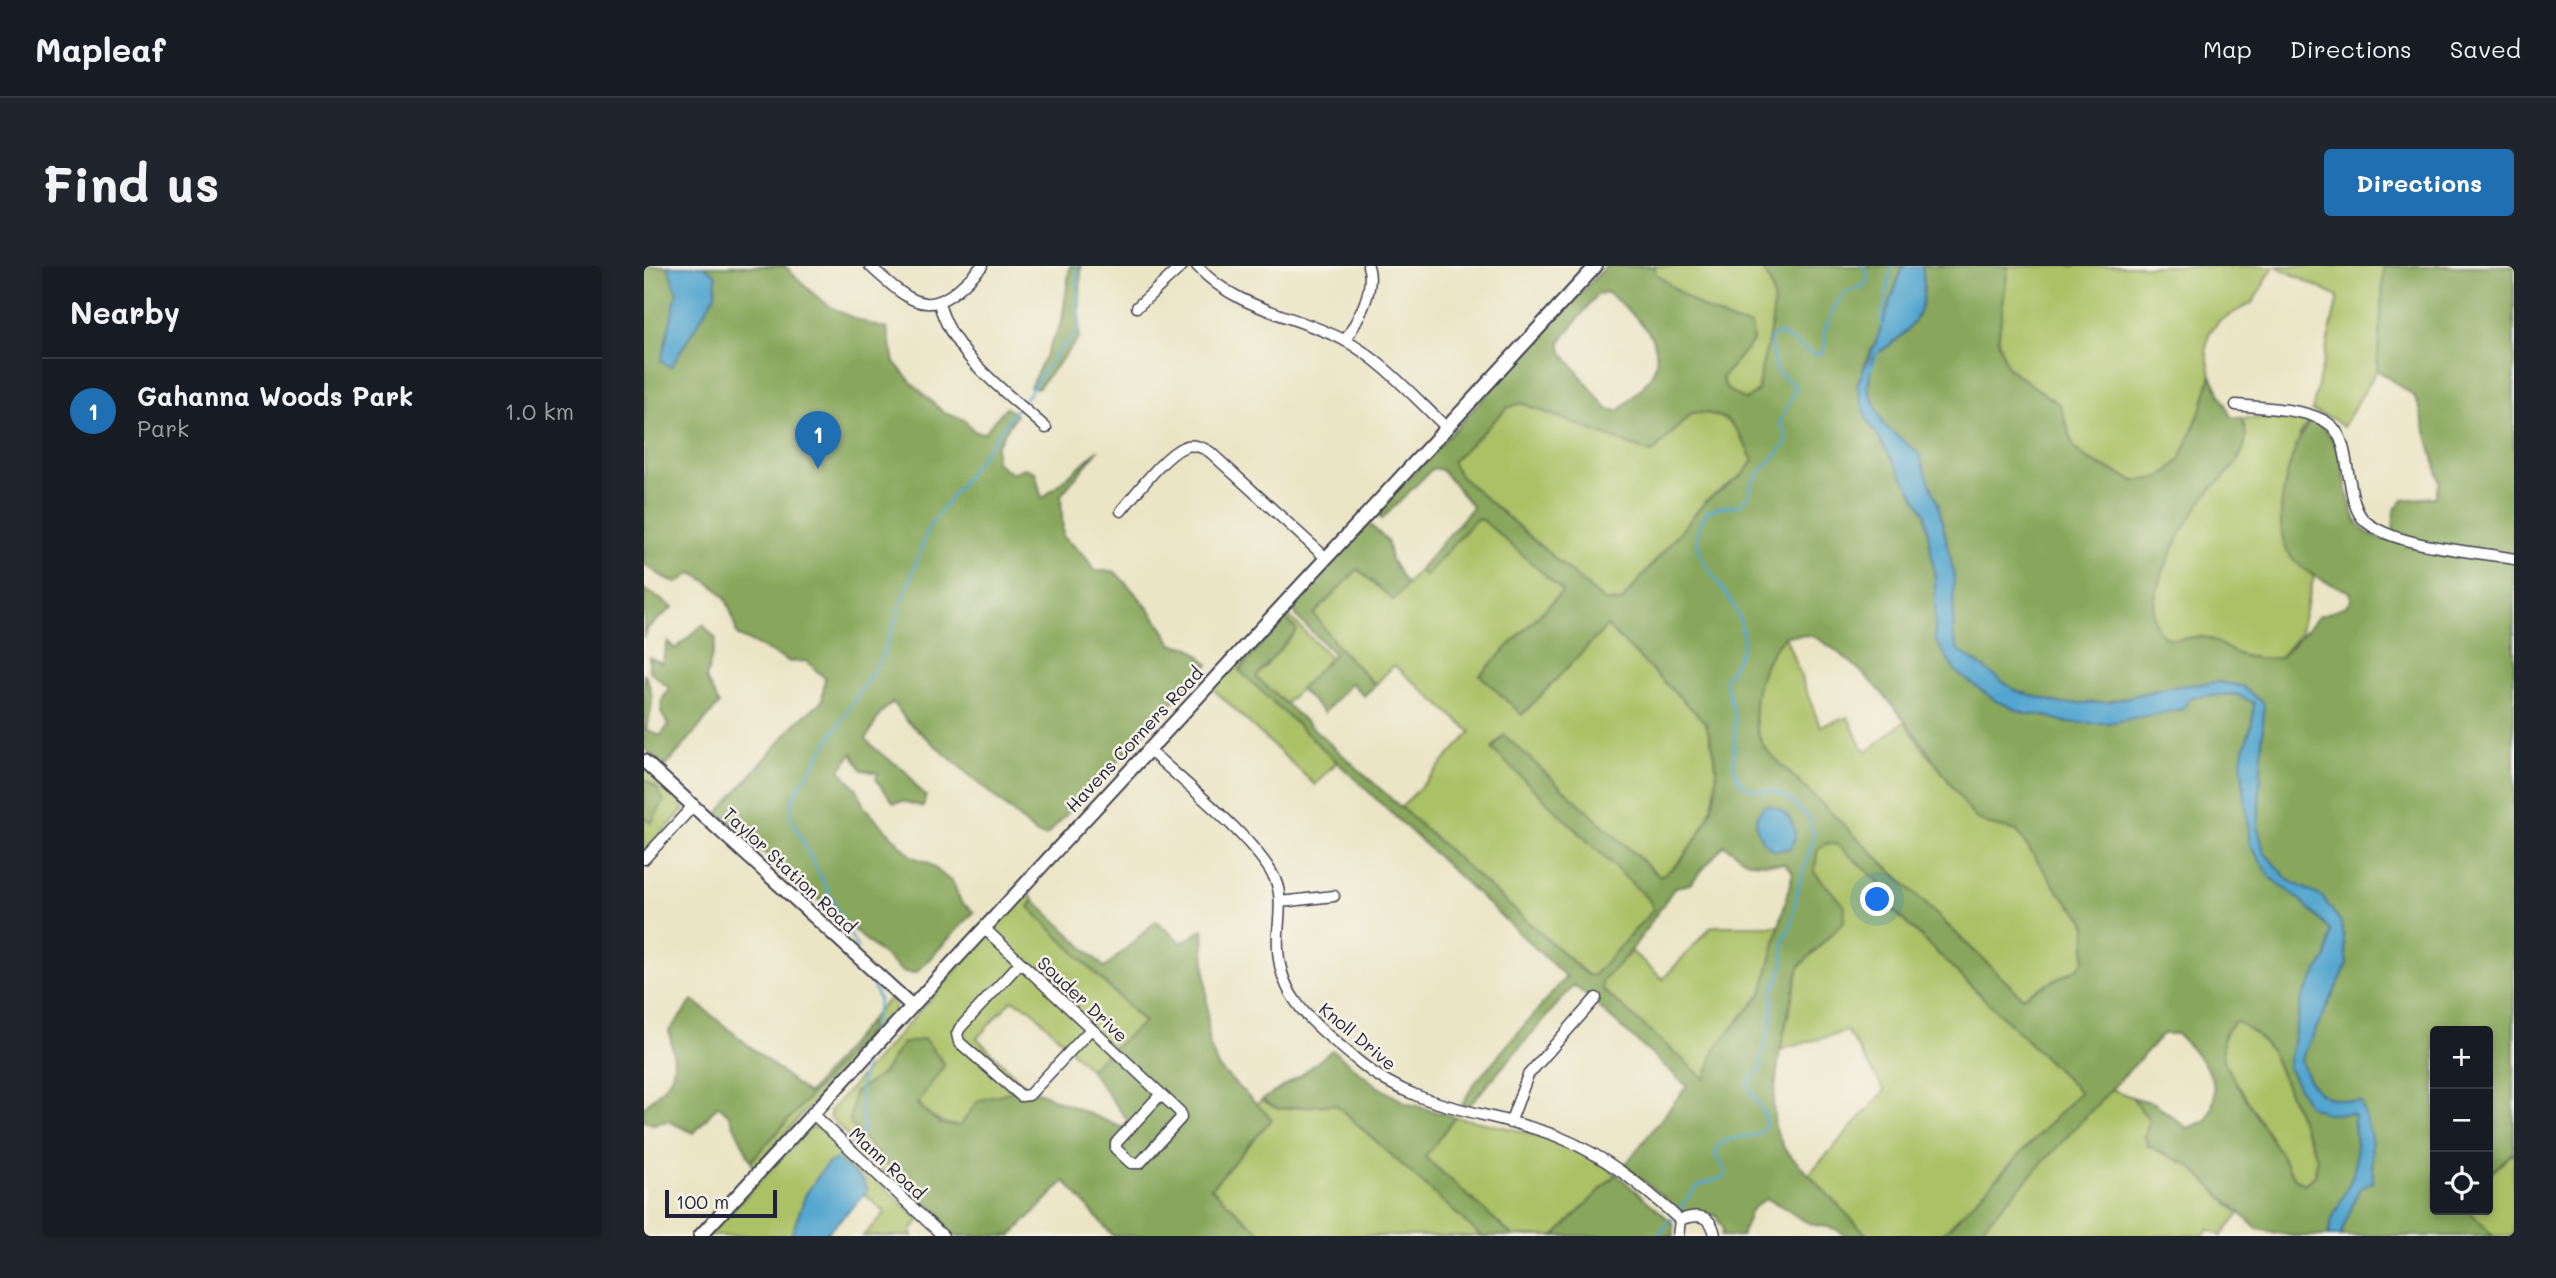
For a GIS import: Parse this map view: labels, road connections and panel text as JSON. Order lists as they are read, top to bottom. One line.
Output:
{"streets":{"main road":["Havens Corners Road","Taylor Station Road"],"street":["Souder Drive","Knoll Drive","Mann Road"]},"crossings":[["Havens Corners Road","Taylor Station Road"],["Havens Corners Road","Souder Drive"],["Havens Corners Road","Knoll Drive"],["Havens Corners Road","Mann Road"]],"scale_bar":"100 m","page":{"header":"Mapleaf","nav":["Map","Directions","Saved"],"buttons":"Directions","title":"Find us","heading":"Nearby","list":[{"mark":"1","name":"Gahanna Woods Park","note":"Park","value":"1.0 km"}],"pins":"1","map_buttons":["+","−"],"scale":"100 m"}}
